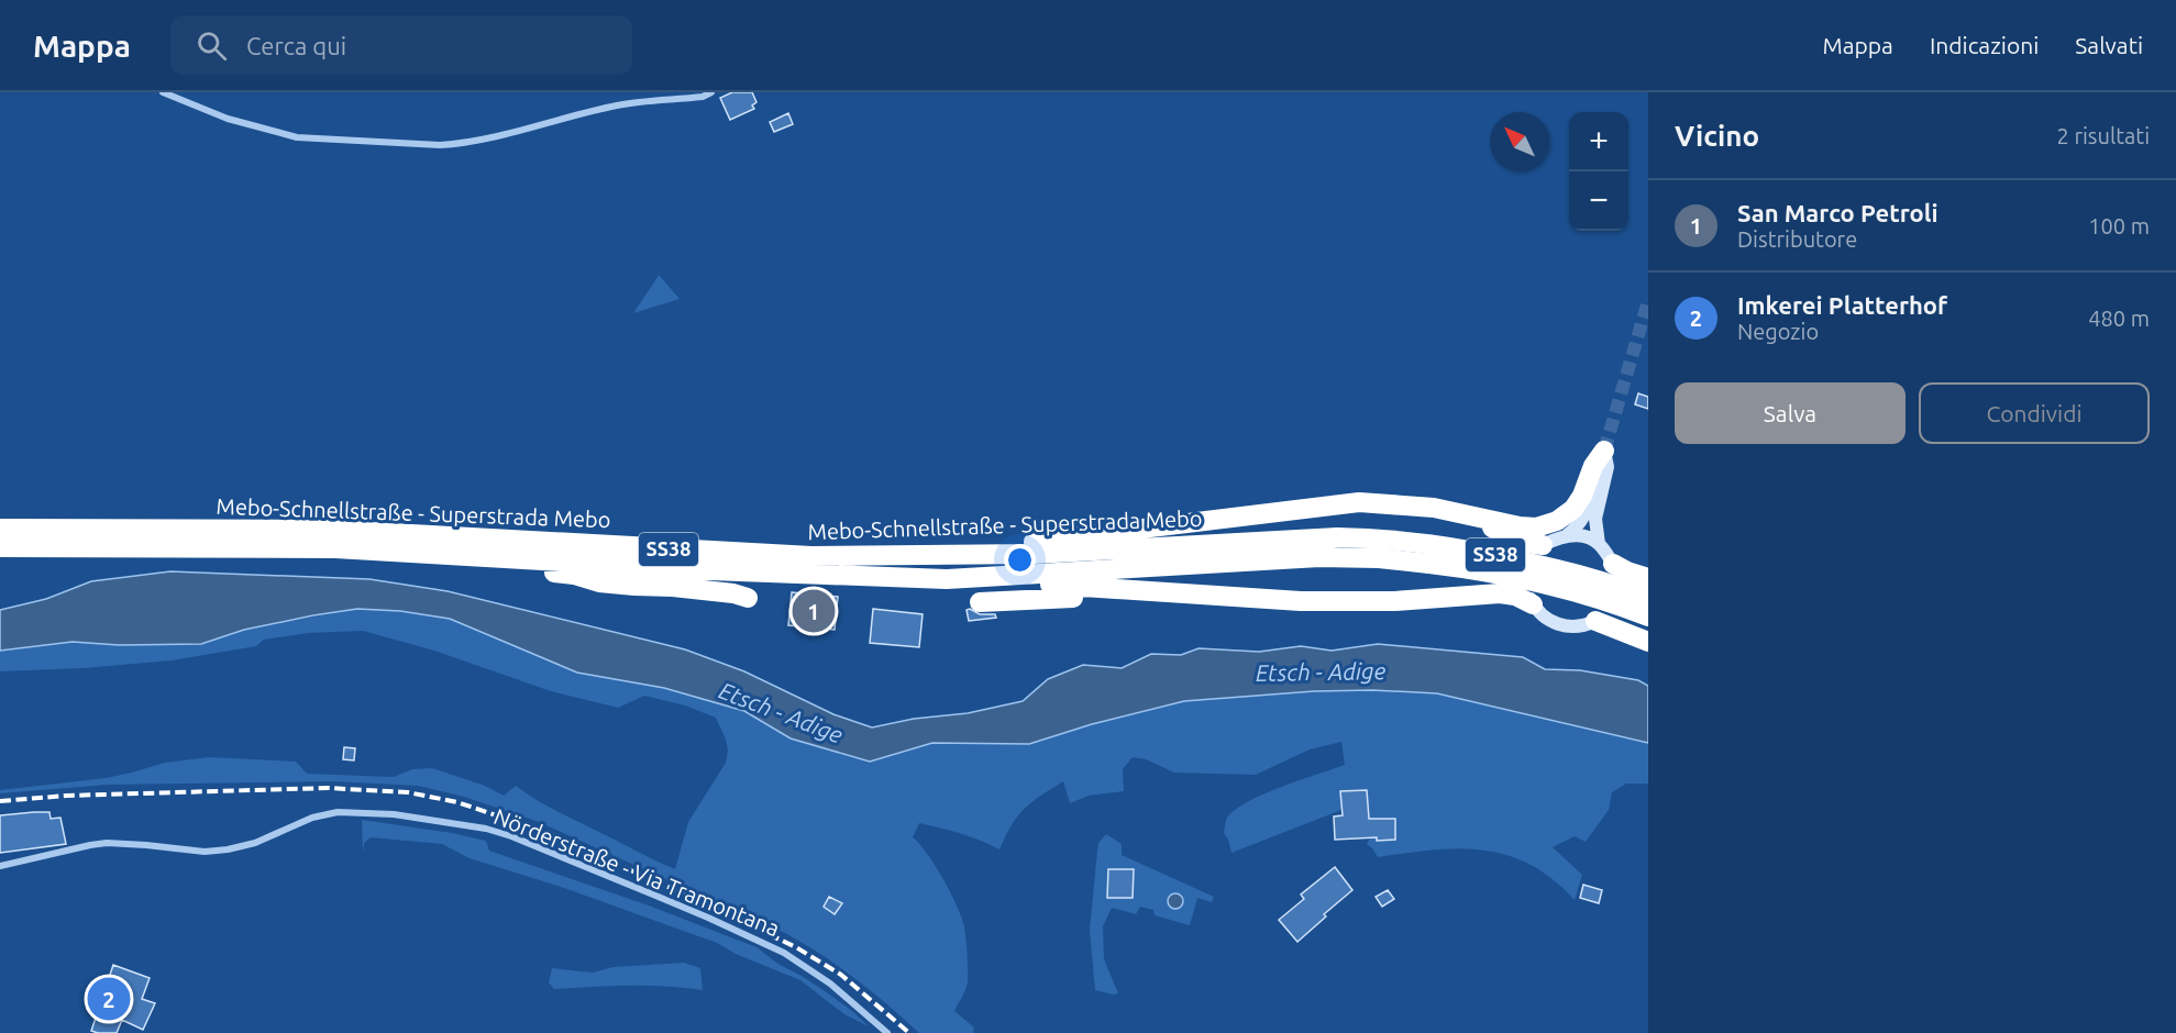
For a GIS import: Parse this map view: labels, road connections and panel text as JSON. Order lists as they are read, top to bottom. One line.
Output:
{"streets":{"highway":["Mebo-Schnellstraße - Superstrada Mebo","SS38"],"street":["Nörderstraße - Via Tramontana"]},"water":["Etsch - Adige"],"north":"top left","page":{"header":"Mappa","search":"Cerca qui","nav":["Mappa","Indicazioni","Salvati"],"heading":["Vicino","2 risultati"],"map_buttons":["+","−"],"list":[{"mark":"1","name":"San Marco Petroli","note":"Distributore","value":"100 m"},{"mark":"2","name":"Imkerei Platterhof","note":"Negozio","value":"480 m"}],"buttons":["Salva","Condividi"],"pins":["1","2"]}}
